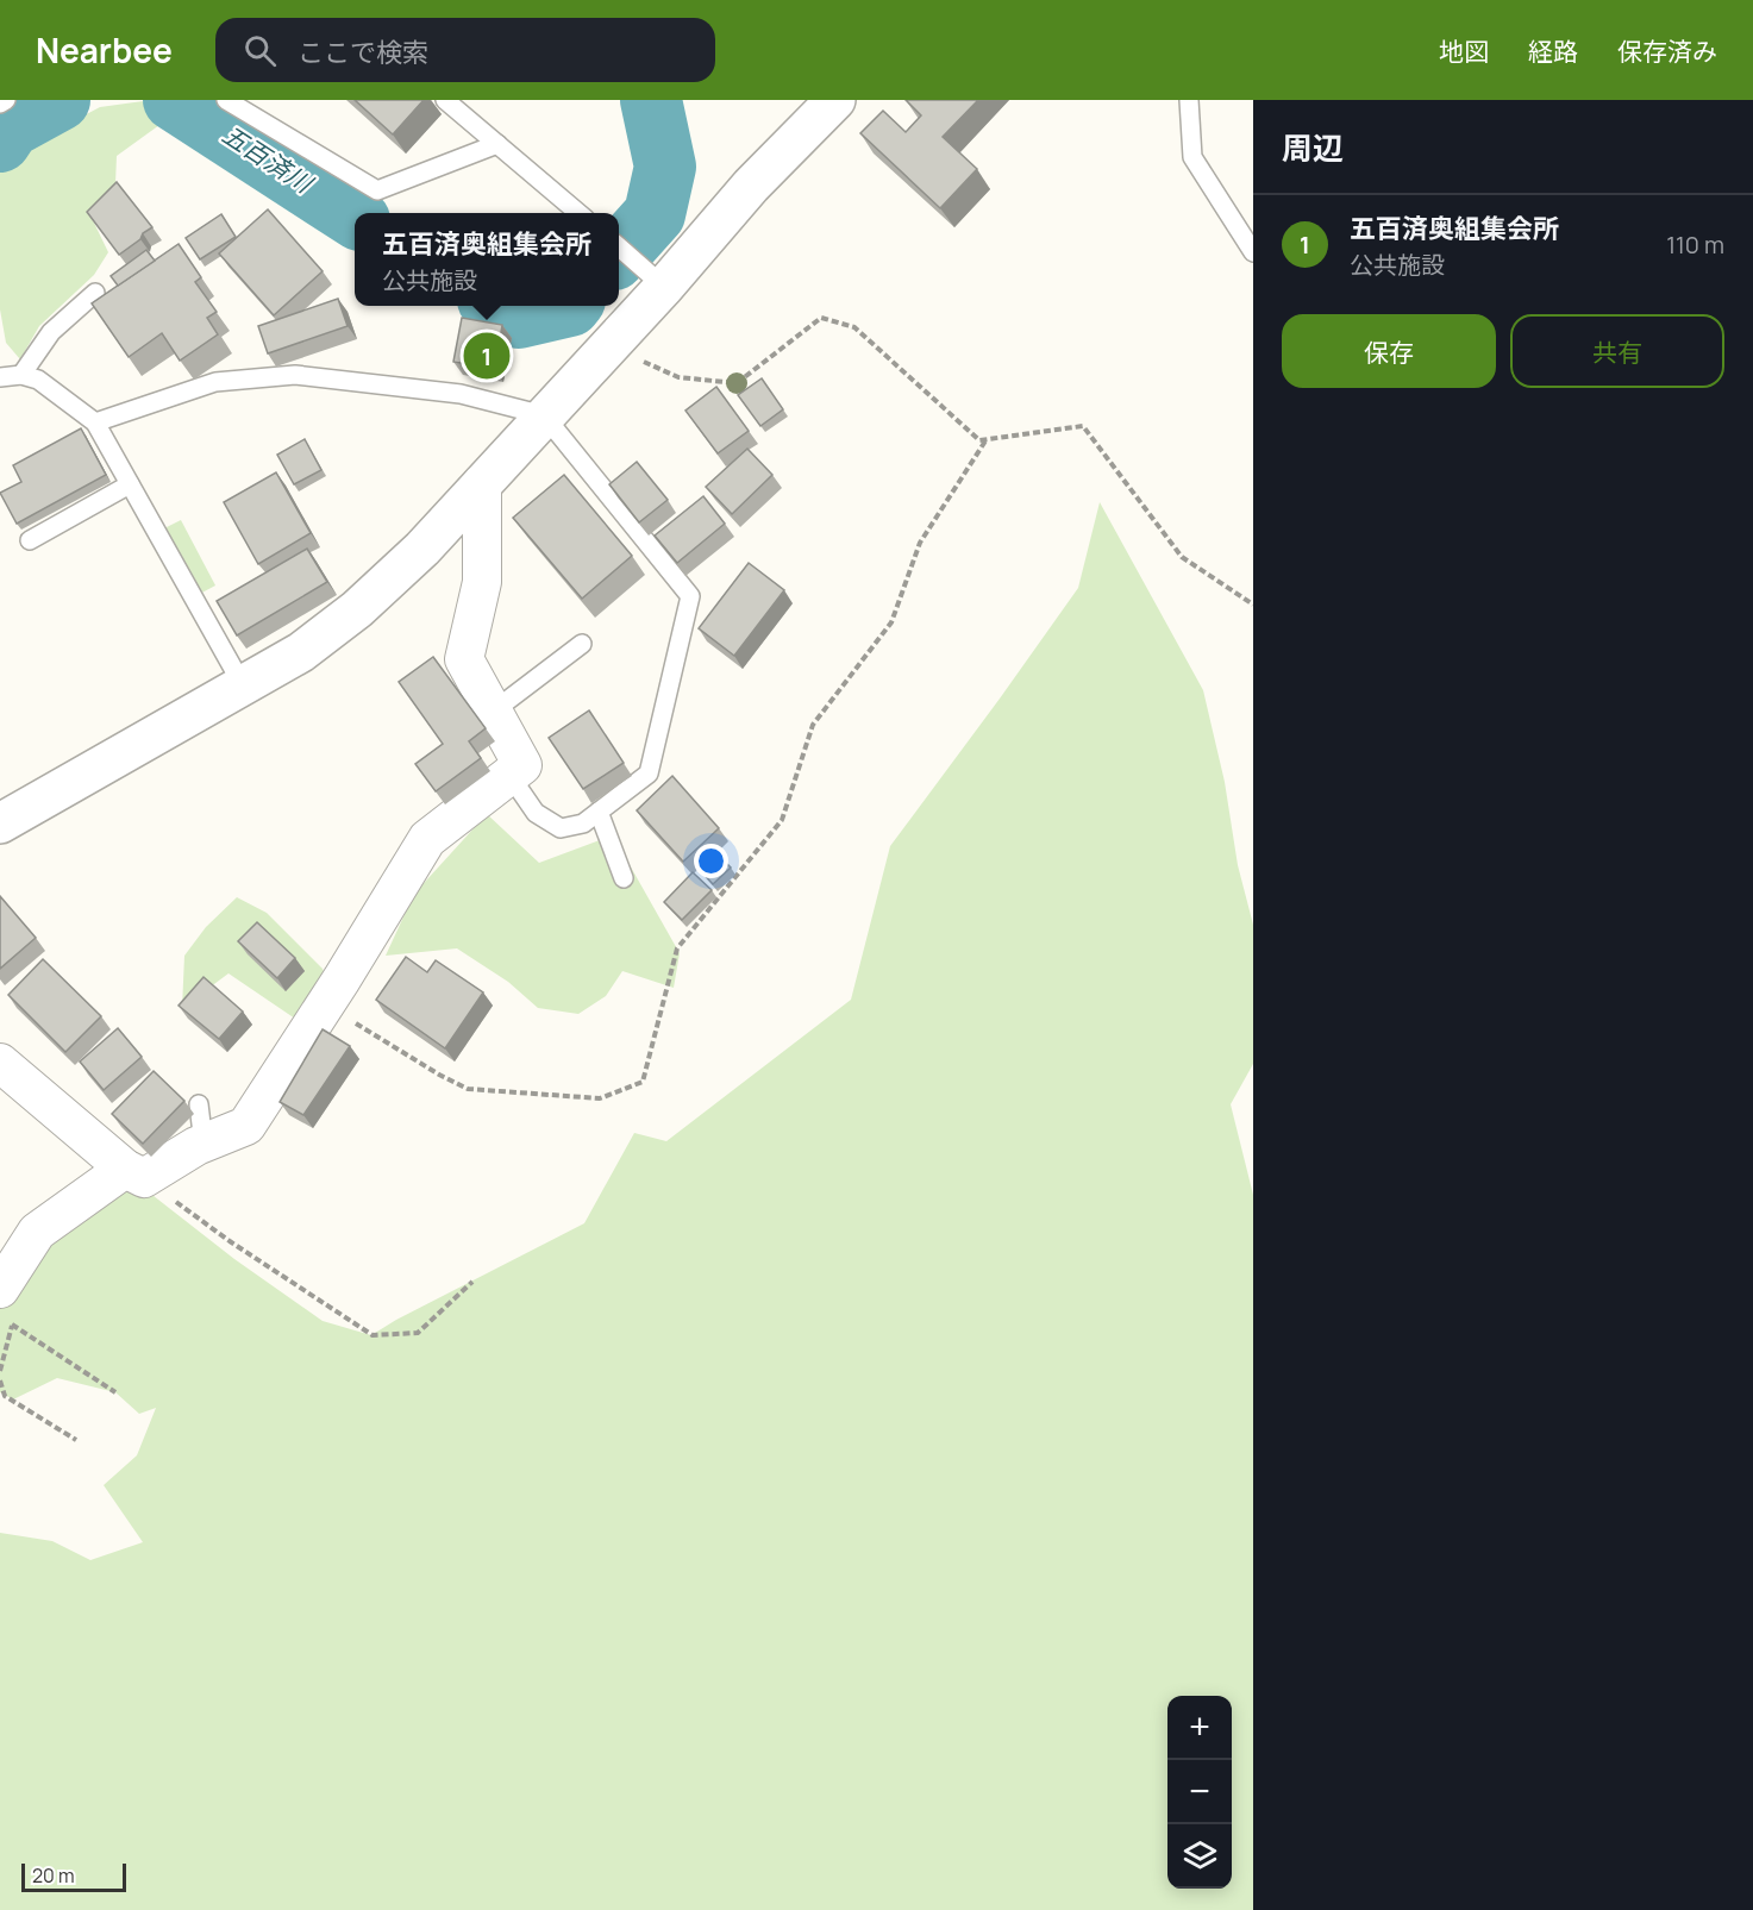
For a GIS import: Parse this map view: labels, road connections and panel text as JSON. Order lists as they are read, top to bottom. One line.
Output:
{"water":["五百済川"],"scale_bar":"20 m","page":{"header":"Nearbee","search":"ここで検索","nav":["地図","経路","保存済み"],"heading":"周辺","list":[{"mark":"1","name":"五百済奥組集会所","note":"公共施設","value":"110 m"}],"popup":["五百済奥組集会所","公共施設"],"buttons":["保存","共有"],"pins":"1","map_buttons":["+","−"],"scale":"20 m"}}
